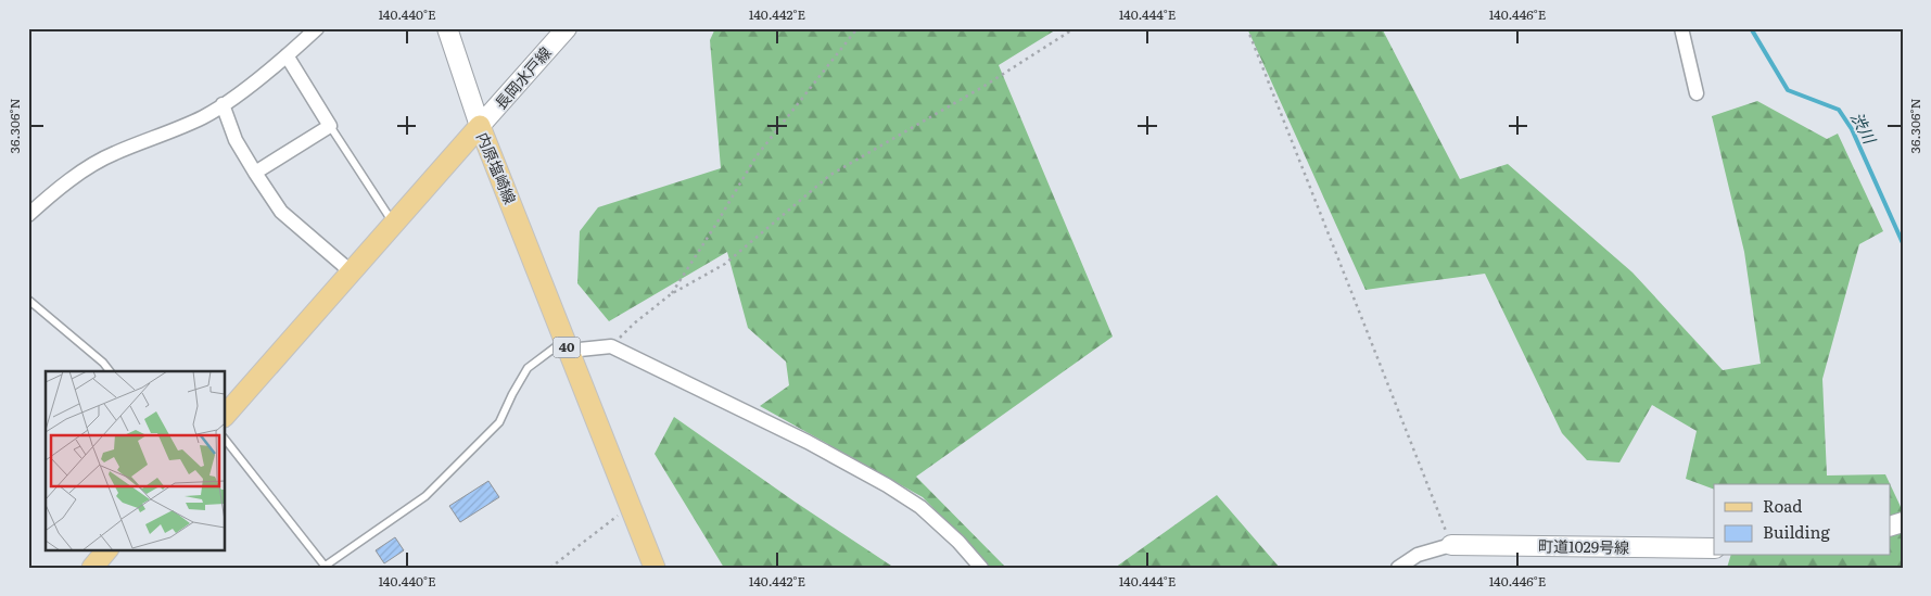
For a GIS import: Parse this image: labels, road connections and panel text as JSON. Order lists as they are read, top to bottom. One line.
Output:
{"streets":{"main road":["内原塩崎線","40"],"street":["長岡水戸線","町道1029号線"]},"crossings":[["長岡水戸線","内原塩崎線"]],"water":["渋川"],"legend":["Road","Building"],"coordinates":["140.440°E","140.442°E","140.444°E","140.446°E","36.306°N"]}
